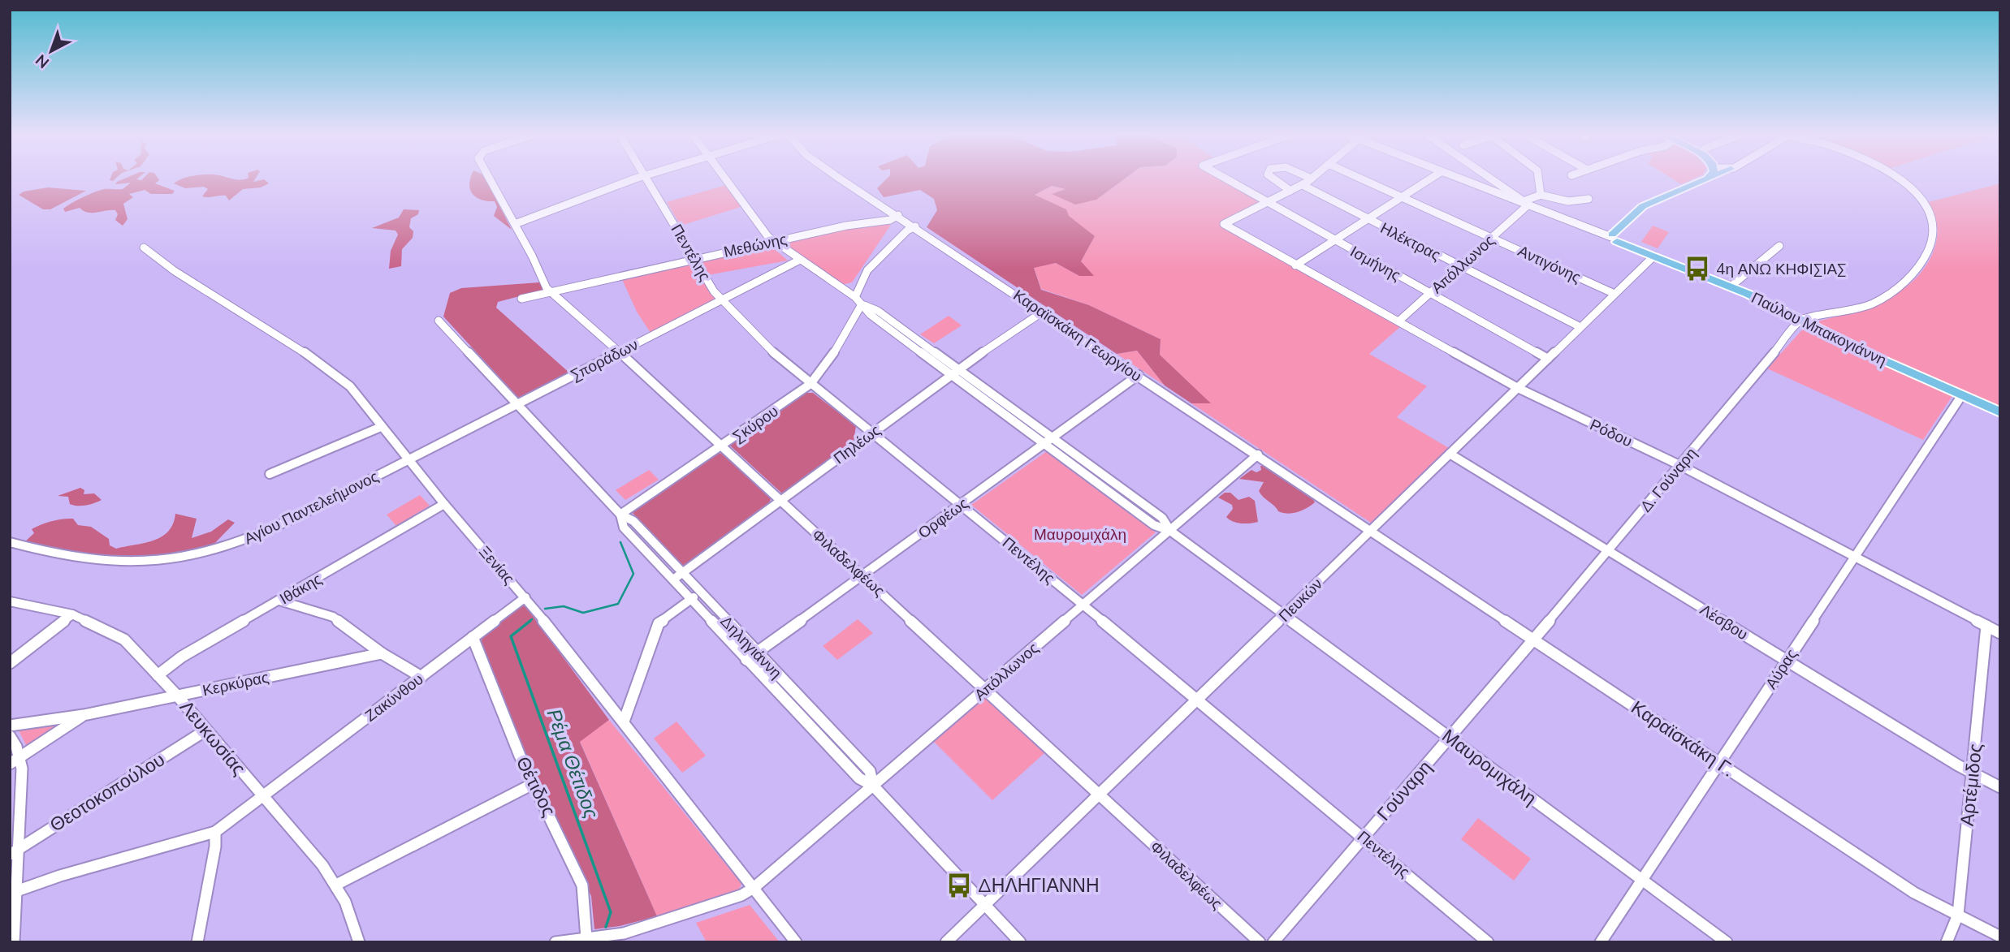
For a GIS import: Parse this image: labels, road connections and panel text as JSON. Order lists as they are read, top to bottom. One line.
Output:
{"streets":{"main road":["Παύλου Μπακογιάννη"],"street":["Ηλέκτρας","Μεθώνης","Πεντέλης","Ισμήνης","Απόλλωνος","Αντιγόνης","Καραϊσκάκη Γεωργίου","Σποράδων","Σκύρου","Ρόδου","Πηλέως","Δ. Γούναρη","Αγίου Παντελεήμονος","Ορφέως","Φιλαδελφέως","Ξενίας","Ιθάκης","Πευκών","Λέσβου","Δηληγιάννη","Αύρας","Κερκύρας","Ζακύνθου","Λευκωσίας","Καραϊσκάκη Γ.","Μαυρομιχάλη","Αρτέμιδος","Θέτιδος","Γούναρη","Θεοτοκοπούλου"]},"crossings":[["Ηλέκτρας","Απόλλωνος"],["Ηλέκτρας","Πευκών"],["Μεθώνης","Πεντέλης"],["Μεθώνης","Καραϊσκάκη Γεωργίου"],["Μεθώνης","Φιλαδελφέως"],["Μεθώνης","Μαυρομιχάλη"],["Πεντέλης","Απόλλωνος"],["Πεντέλης","Σποράδων"],["Πεντέλης","Σκύρου"],["Πεντέλης","Πηλέως"],["Πεντέλης","Ορφέως"],["Πεντέλης","Πευκών"],["Πεντέλης","Γούναρη"],["Ισμήνης","Απόλλωνος"],["Ισμήνης","Ρόδου"],["Ισμήνης","Πευκών"],["Απόλλωνος","Αντιγόνης"],["Απόλλωνος","Παύλου Μπακογιάννη"],["Απόλλωνος","Καραϊσκάκη Γεωργίου"],["Απόλλωνος","Ρόδου"],["Απόλλωνος","Φιλαδελφέως"],["Απόλλωνος","Ξενίας"],["Απόλλωνος","Δηληγιάννη"],["Απόλλωνος","Μαυρομιχάλη"],["Απόλλωνος","Θέτιδος"],["Αντιγόνης","Πευκών"],["Παύλου Μπακογιάννη","Δ. Γούναρη"],["Παύλου Μπακογιάννη","Πευκών"],["Παύλου Μπακογιάννη","Αύρας"],["Καραϊσκάκη Γεωργίου","Πηλέως"],["Καραϊσκάκη Γεωργίου","Ορφέως"],["Καραϊσκάκη Γεωργίου","Πευκών"],["Καραϊσκάκη Γεωργίου","Καραϊσκάκη Γ."],["Σποράδων","Αγίου Παντελεήμονος"],["Σποράδων","Φιλαδελφέως"],["Σποράδων","Ξενίας"],["Σποράδων","Δηληγιάννη"],["Σποράδων","Μαυρομιχάλη"],["Σκύρου","Φιλαδελφέως"],["Σκύρου","Δηληγιάννη"],["Σκύρου","Μαυρομιχάλη"],["Ρόδου","Δ. Γούναρη"],["Ρόδου","Πευκών"],["Ρόδου","Αύρας"],["Ρόδου","Αρτέμιδος"],["Πηλέως","Φιλαδελφέως"],["Πηλέως","Δηληγιάννη"],["Πηλέως","Μαυρομιχάλη"],["Δ. Γούναρη","Λέσβου"],["Δ. Γούναρη","Καραϊσκάκη Γ."],["Δ. Γούναρη","Γούναρη"],["Αγίου Παντελεήμονος","Ξενίας"],["Ορφέως","Φιλαδελφέως"],["Ορφέως","Δηληγιάννη"],["Ορφέως","Μαυρομιχάλη"],["Φιλαδελφέως","Πευκών"],["Ξενίας","Ιθάκης"],["Ξενίας","Ζακύνθου"],["Ιθάκης","Λευκωσίας"],["Πευκών","Λέσβου"],["Πευκών","Δηληγιάννη"],["Πευκών","Καραϊσκάκη Γ."],["Πευκών","Μαυρομιχάλη"],["Λέσβου","Αύρας"],["Λέσβου","Αρτέμιδος"],["Αύρας","Καραϊσκάκη Γ."],["Αύρας","Μαυρομιχάλη"],["Κερκύρας","Λευκωσίας"],["Ζακύνθου","Λευκωσίας"],["Ζακύνθου","Θέτιδος"],["Λευκωσίας","Θεοτοκοπούλου"],["Καραϊσκάκη Γ.","Αρτέμιδος"],["Καραϊσκάκη Γ.","Γούναρη"],["Μαυρομιχάλη","Γούναρη"]],"water":["Ρέμα Θέτιδος"],"parks":["Μαυρομιχάλη"],"places":{"bus stop":["4η ΑΝΩ ΚΗΦΙΣΙΑΣ","ΔΗΛΗΓΙΑΝΝΗ"]},"north":"bottom left"}
